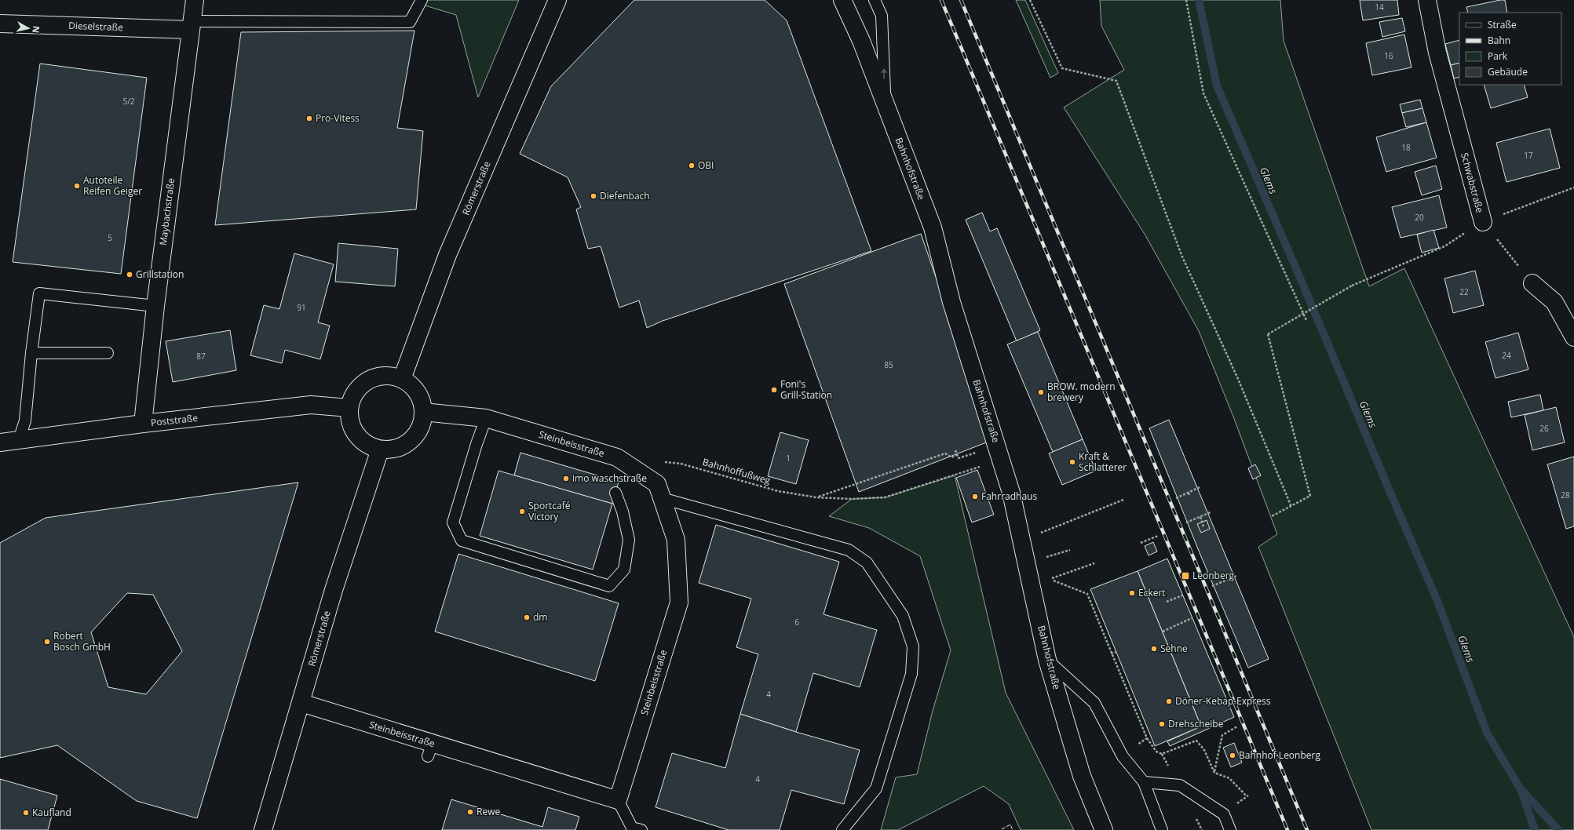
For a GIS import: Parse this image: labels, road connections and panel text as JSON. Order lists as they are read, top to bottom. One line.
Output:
{"streets":{"street":["Dieselstraße","Bahnhofstraße","Schwabstraße","Römerstraße","Maybachstraße","Poststraße","Steinbeisstraße"],"path":["Bahnhoffußweg"]},"crossings":[["Dieselstraße","Maybachstraße"],["Römerstraße","Poststraße"],["Römerstraße","Steinbeisstraße"],["Maybachstraße","Poststraße"],["Poststraße","Steinbeisstraße"]],"water":["Glems"],"places":{"other":["Pro-Vitess","OBI","Autoteile Reifen Geiger","Diefenbach","Grillstation","Foni's Grill-Station","BROW. modern brewery","Kraft & Schlatterer","imo waschstraße","Fahrradhaus","Sportcafé Victory","Eckert","dm","Robert Bosch GmbH","Sehne","Döner-Kebap-Express","Drehscheibe","Bahnhof Leonberg","Rewe","Kaufland"],"transit":["Leonberg"]},"house_numbers":["14","16","5/2","18","17","20","5","22","91","24","87","85","26","1","28","6","4","4"],"legend":["Straße","Bahn","Park","Gebäude"],"north":"right"}
